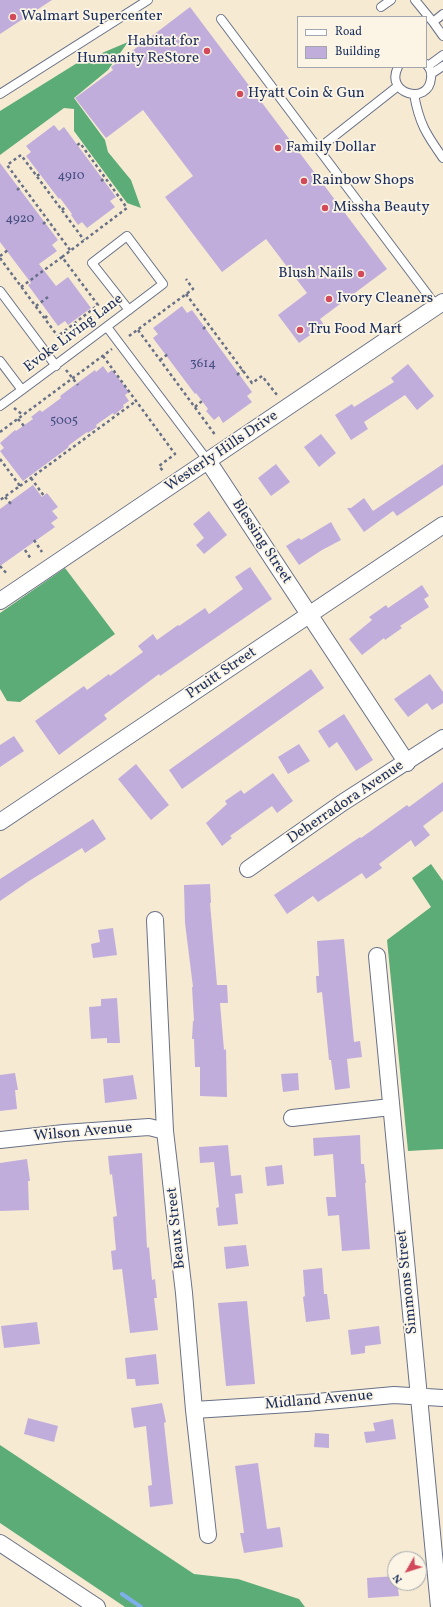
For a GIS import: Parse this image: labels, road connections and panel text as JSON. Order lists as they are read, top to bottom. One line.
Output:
{"streets":{"street":["Westerly Hills Drive","Blessing Street","Pruitt Street","Deherradora Avenue","Wilson Avenue","Beaux Street","Simmons Street","Midland Avenue"],"lane":["Evoke Living Lane"]},"crossings":[["Evoke Living Lane","Blessing Street"],["Westerly Hills Drive","Blessing Street"],["Blessing Street","Pruitt Street"],["Blessing Street","Deherradora Avenue"],["Wilson Avenue","Beaux Street"],["Beaux Street","Midland Avenue"],["Simmons Street","Midland Avenue"]],"places":["Walmart Supercenter","Habitat for Humanity ReStore","Hyatt Coin & Gun","Family Dollar","Rainbow Shops","Missha Beauty","Blush Nails","Ivory Cleaners","Tru Food Mart"],"house_numbers":["4910","4920","3614","5005"],"legend":["Road","Building"],"north":"bottom left"}
